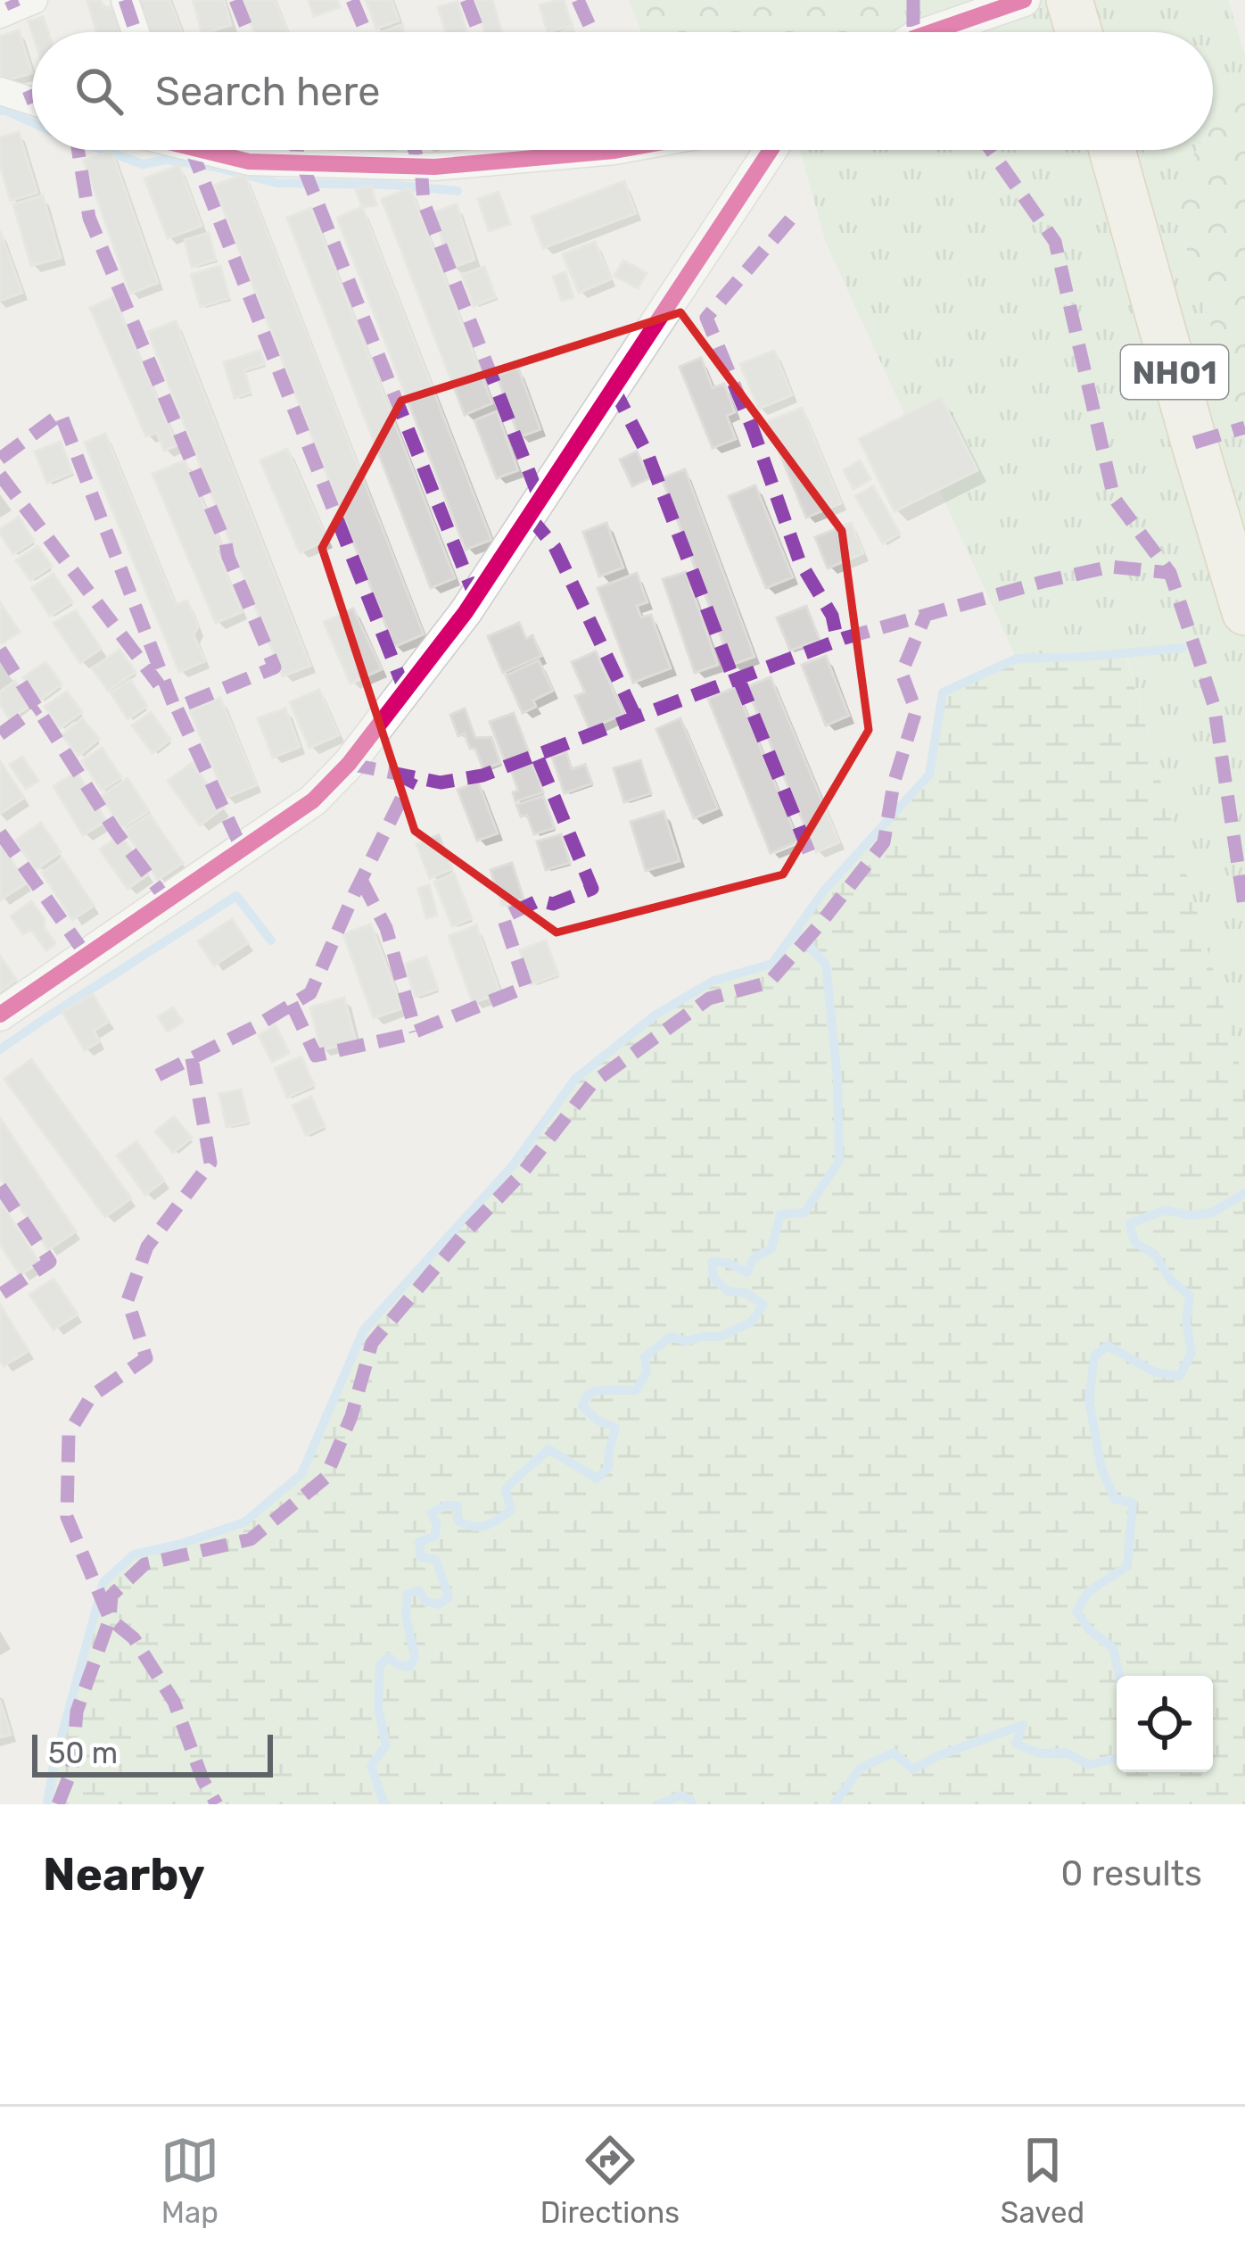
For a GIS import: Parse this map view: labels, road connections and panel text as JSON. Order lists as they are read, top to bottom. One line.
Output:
{"streets":{"highway":["NH01"]},"scale_bar":"50 m","page":{"search":"Search here","scale":"50 m","heading":["Nearby","0 results"],"nav":["Map","Directions","Saved"]}}
